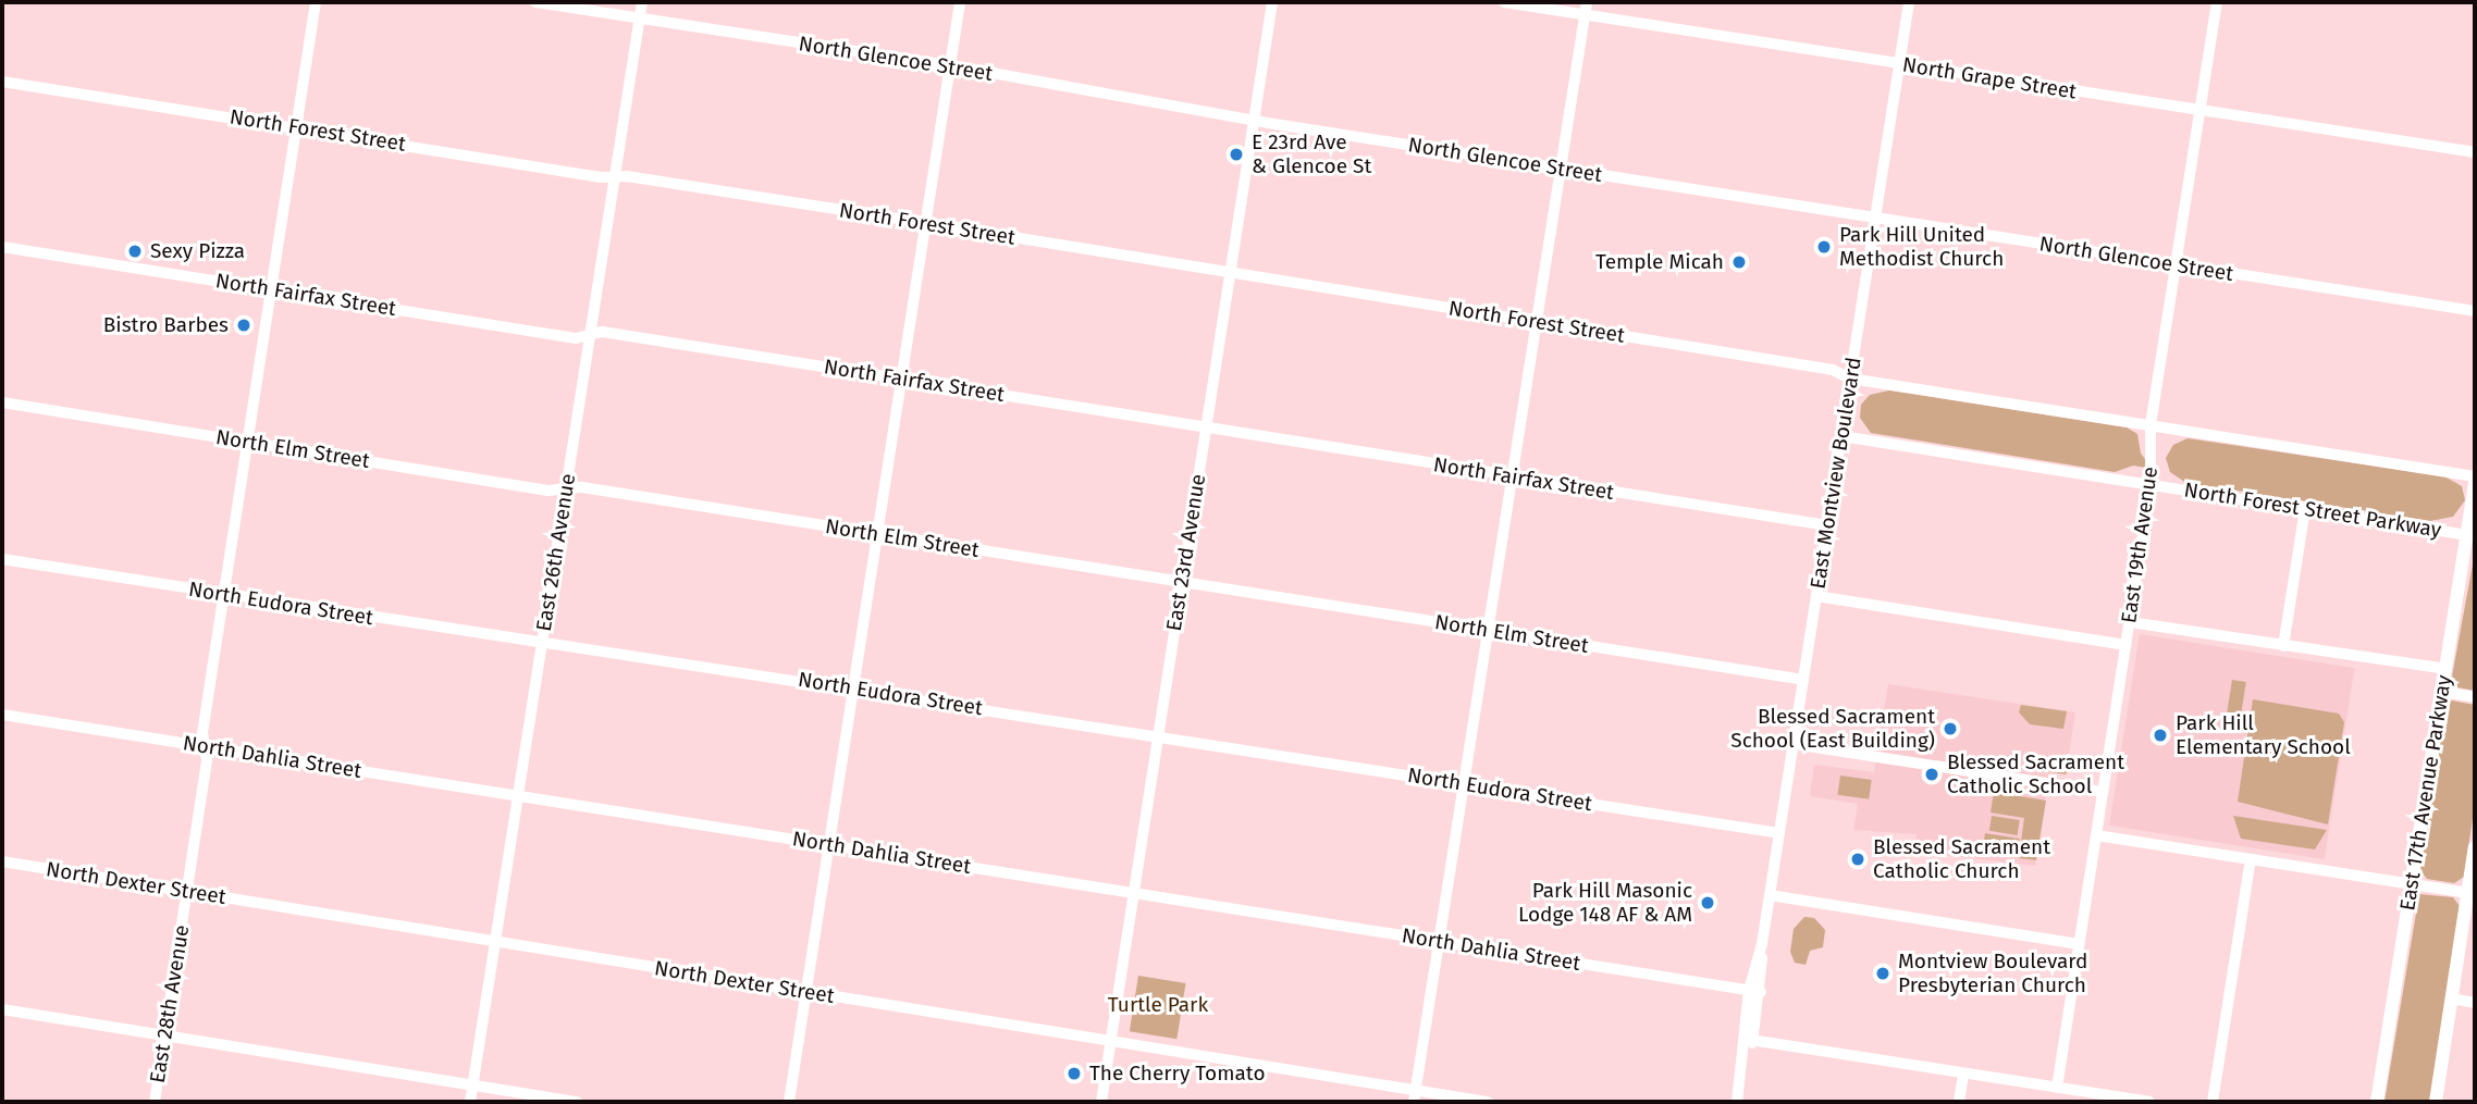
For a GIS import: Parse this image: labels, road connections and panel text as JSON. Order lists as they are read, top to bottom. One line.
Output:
{"streets":{"main road":["East 17th Avenue Parkway"],"street":["North Glencoe Street","North Grape Street","North Forest Street","North Fairfax Street","North Elm Street","East Montview Boulevard","North Forest Street Parkway","East 19th Avenue","East 26th Avenue","East 23rd Avenue","North Eudora Street","North Dahlia Street","North Dexter Street","East 28th Avenue"]},"crossings":[["North Glencoe Street","East Montview Boulevard"],["North Glencoe Street","East 19th Avenue"],["North Glencoe Street","East 26th Avenue"],["North Glencoe Street","East 23rd Avenue"],["North Grape Street","East Montview Boulevard"],["North Grape Street","East 19th Avenue"],["North Forest Street","East Montview Boulevard"],["North Forest Street","East 26th Avenue"],["North Forest Street","East 23rd Avenue"],["North Forest Street","East 28th Avenue"],["North Fairfax Street","East Montview Boulevard"],["North Fairfax Street","East 26th Avenue"],["North Fairfax Street","East 23rd Avenue"],["North Fairfax Street","East 28th Avenue"],["North Elm Street","East Montview Boulevard"],["North Elm Street","East 26th Avenue"],["North Elm Street","East 23rd Avenue"],["North Elm Street","East 28th Avenue"],["East Montview Boulevard","North Forest Street Parkway"],["East Montview Boulevard","North Eudora Street"],["East Montview Boulevard","North Dahlia Street"],["North Forest Street Parkway","East 19th Avenue"],["North Forest Street Parkway","East 17th Avenue Parkway"],["East 26th Avenue","North Eudora Street"],["East 26th Avenue","North Dahlia Street"],["East 26th Avenue","North Dexter Street"],["East 23rd Avenue","North Eudora Street"],["East 23rd Avenue","North Dahlia Street"],["East 23rd Avenue","North Dexter Street"],["North Eudora Street","East 28th Avenue"],["North Dahlia Street","East 28th Avenue"],["North Dexter Street","East 28th Avenue"]],"parks":["Turtle Park"],"places":["E 23rd Ave & Glencoe St","Park Hill United Methodist Church","Sexy Pizza","Temple Micah","Bistro Barbes","Blessed Sacrament School (East Building)","Park Hill Elementary School","Blessed Sacrament Catholic School","Blessed Sacrament Catholic Church","Park Hill Masonic Lodge 148 AF & AM","Montview Boulevard Presbyterian Church","The Cherry Tomato"]}
